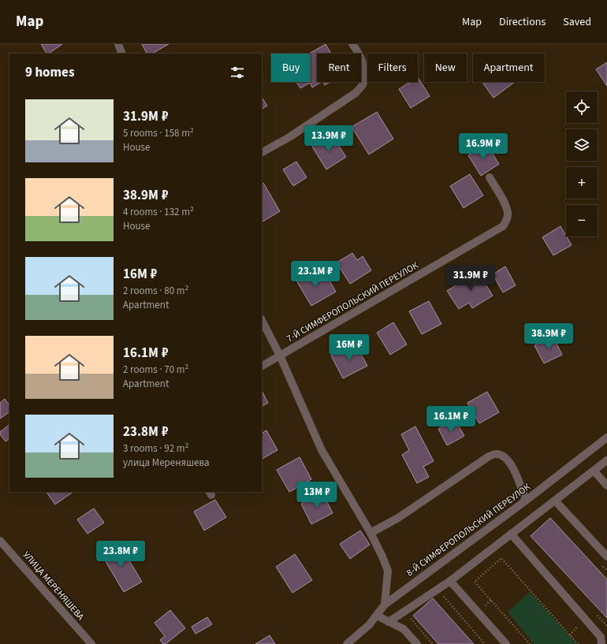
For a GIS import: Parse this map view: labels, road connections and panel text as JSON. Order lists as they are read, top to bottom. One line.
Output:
{"streets":{"street":["7-Й СИМФЕРОПОЛЬСКИЙ ПЕРЕУЛОК","8-Й СИМФЕРОПОЛЬСКИЙ ПЕРЕУЛОК","УЛИЦА МЕРЕНЯШЕВА"]},"page":{"header":"Map","nav":["Map","Directions","Saved"],"chip":["Buy","Rent","Filters","New","Apartment"],"heading":"9 homes","map_buttons":["+","−"],"list":[{"name":"31.9M ₽","note":"5 rooms · 158 m² · House"},{"name":"38.9M ₽","note":"4 rooms · 132 m² · House"},{"name":"16M ₽","note":"2 rooms · 80 m² · Apartment"},{"name":"16.1M ₽","note":"2 rooms · 70 m² · Apartment"},{"name":"23.8M ₽","note":"3 rooms · 92 m² · улица Мереняшева"}],"price":["13.9M ₽","16.9M ₽","23.1M ₽","31.9M ₽","38.9M ₽","16M ₽","16.1M ₽","13M ₽","23.8M ₽"]}}
